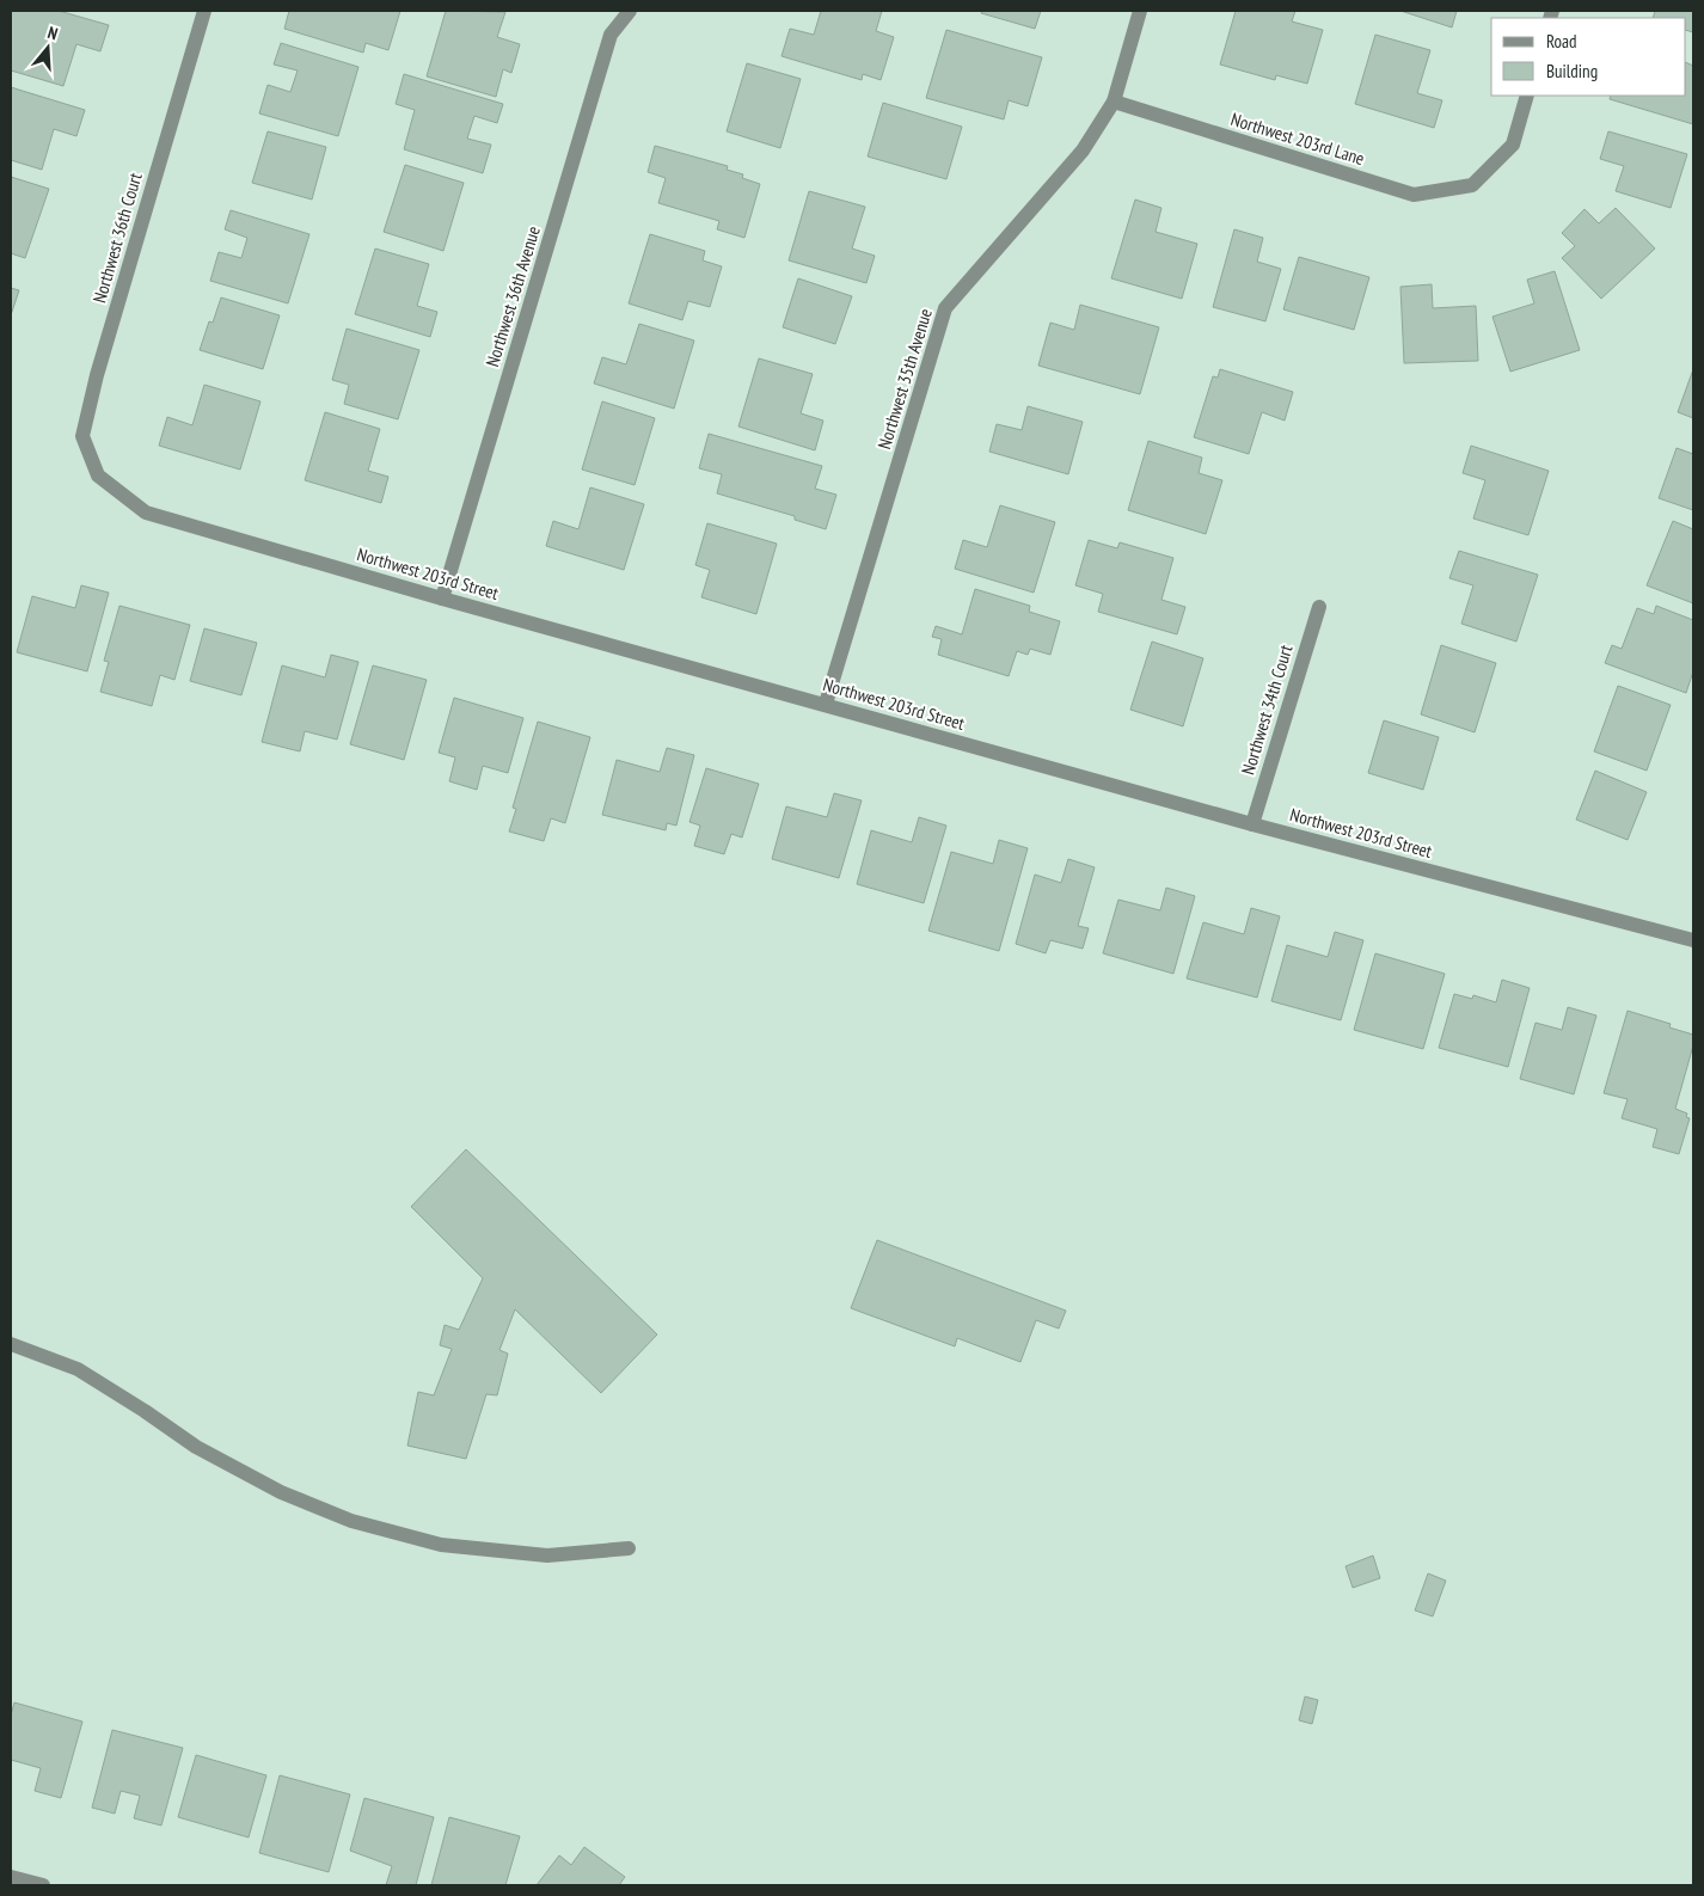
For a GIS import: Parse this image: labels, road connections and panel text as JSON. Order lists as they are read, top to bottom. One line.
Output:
{"streets":{"street":["Northwest 203rd Lane","Northwest 36th Court","Northwest 36th Avenue","Northwest 35th Avenue","Northwest 203rd Street","Northwest 34th Court"]},"crossings":[["Northwest 203rd Lane","Northwest 35th Avenue"],["Northwest 36th Court","Northwest 203rd Street"],["Northwest 36th Avenue","Northwest 203rd Street"],["Northwest 35th Avenue","Northwest 203rd Street"],["Northwest 203rd Street","Northwest 34th Court"]],"legend":["Road","Building"],"north":"top"}
